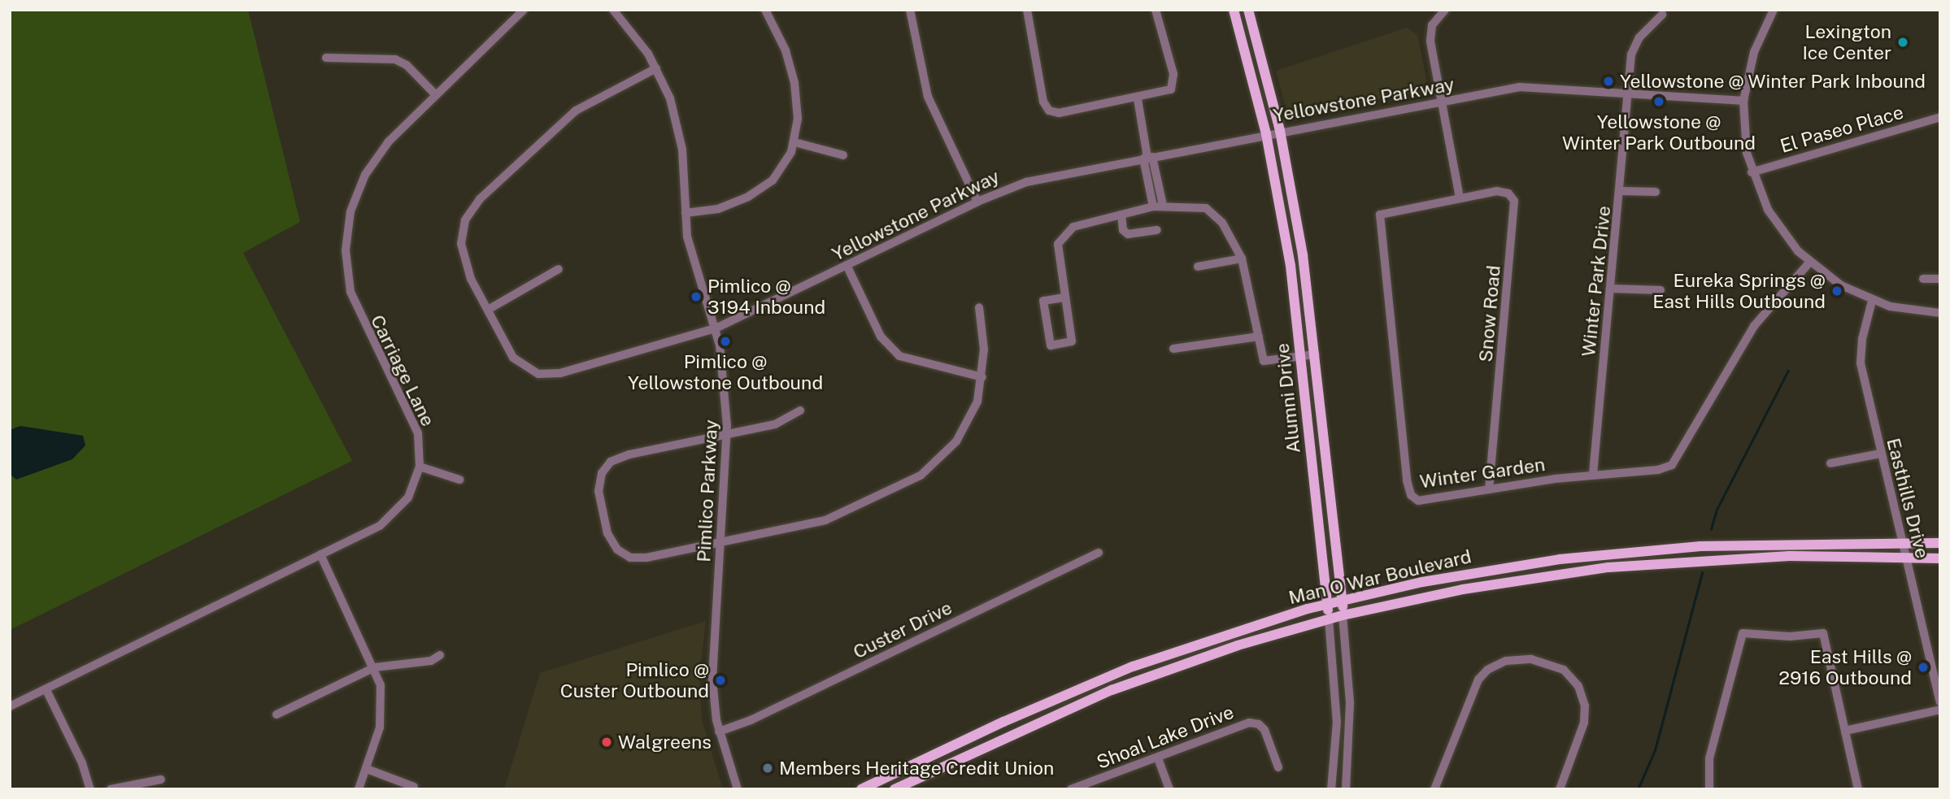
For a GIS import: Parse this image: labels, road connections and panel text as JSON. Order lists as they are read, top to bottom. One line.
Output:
{"streets":{"main road":["Alumni Drive","Man O War Boulevard"],"street":["Yellowstone Parkway","El Paseo Place","Winter Park Drive","Snow Road","Carriage Lane","Winter Garden","Pimlico Parkway","Easthills Drive","Custer Drive","Shoal Lake Drive"]},"crossings":[["Yellowstone Parkway","Winter Park Drive"],["Yellowstone Parkway","Alumni Drive"],["Yellowstone Parkway","Pimlico Parkway"],["Winter Park Drive","Winter Garden"],["Snow Road","Winter Garden"],["Alumni Drive","Man O War Boulevard"],["Pimlico Parkway","Custer Drive"],["Easthills Drive","Man O War Boulevard"]],"places":["Lexington Ice Center","Yellowstone @ Winter Park Inbound","Yellowstone @ Winter Park Outbound","Eureka Springs @ East Hills Outbound","Pimlico @ 3194 Inbound","Pimlico @ Yellowstone Outbound","East Hills @ 2916 Outbound","Pimlico @ Custer Outbound","Walgreens","Members Heritage Credit Union"]}
